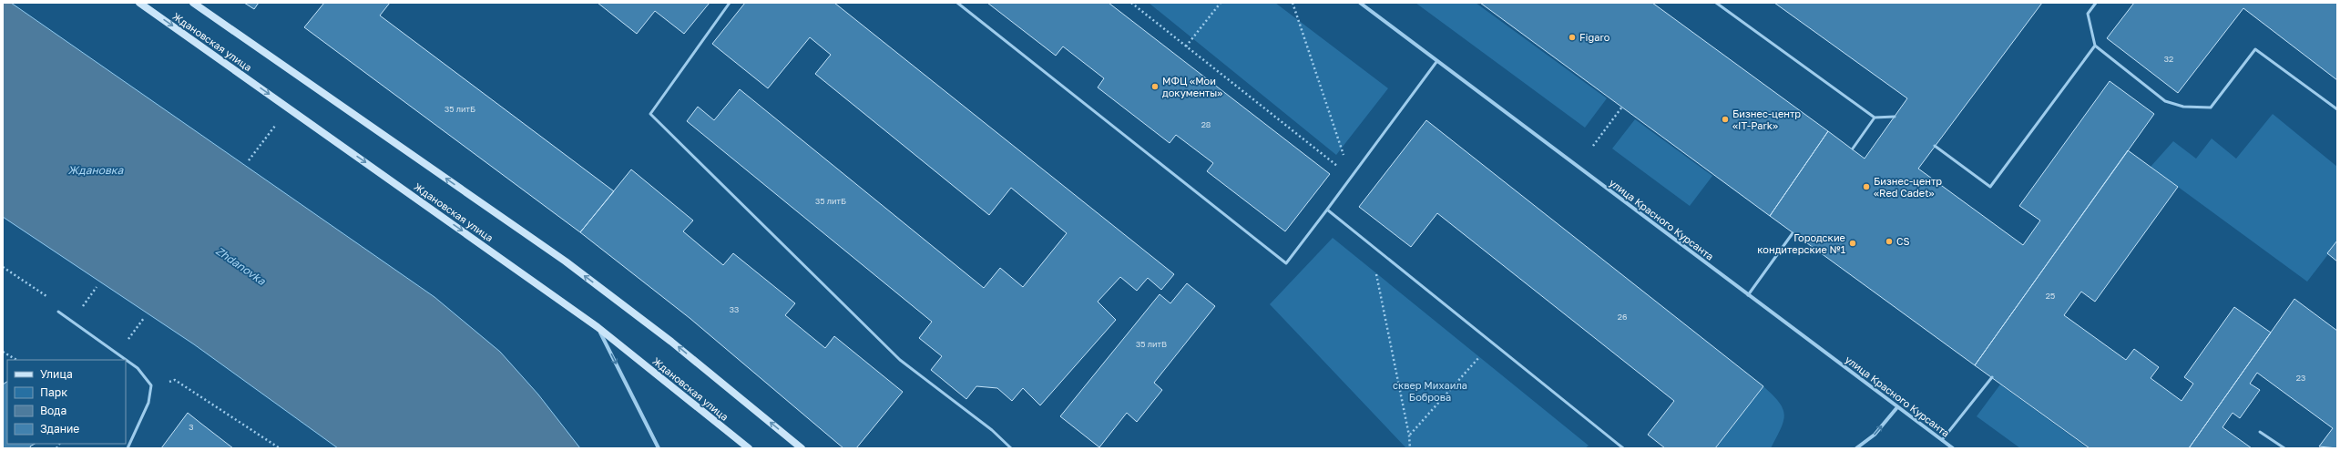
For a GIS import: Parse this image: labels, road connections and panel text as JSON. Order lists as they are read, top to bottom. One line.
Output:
{"streets":{"main road":["Ждановская улица"],"street":["улица Красного Курсанта"]},"water":["Ждановка","Zhdanovka"],"parks":["сквер Михаила Боброва"],"places":["Figaro","МФЦ «Мои документы»","Бизнес-центр «IT-Park»","Бизнес-центр «Red Cadet»","CS","Городские кондитерские №1"],"house_numbers":["32","35 литБ","28","35 литБ","25","33","26","35 литВ","23","3"],"legend":["Улица","Парк","Вода","Здание"]}
